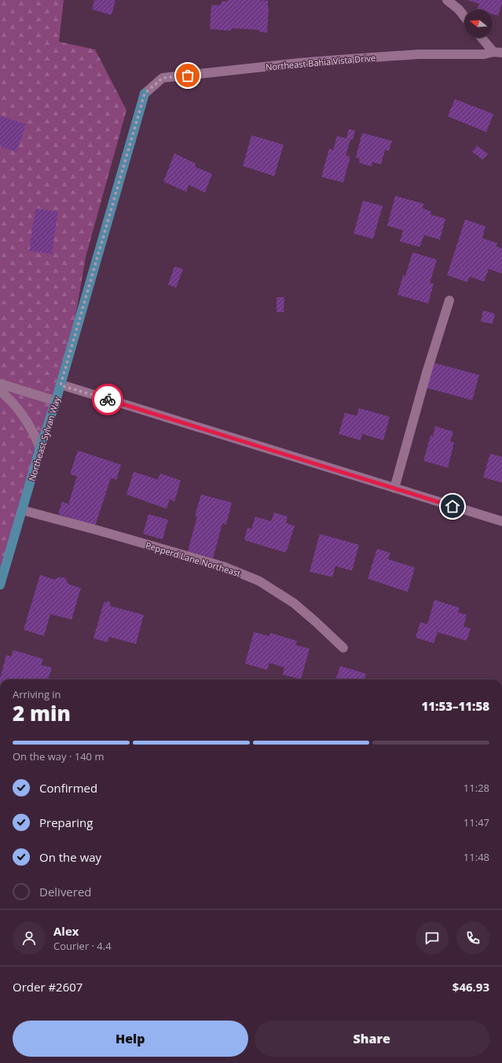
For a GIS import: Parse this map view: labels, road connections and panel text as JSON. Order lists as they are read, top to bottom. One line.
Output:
{"streets":{"main road":["Northeast Sylvan Way"],"street":["Northeast Bahia Vista Drive","Pepperd Lane Northeast"]},"crossings":[["Northeast Bahia Vista Drive","Northeast Sylvan Way"],["Northeast Sylvan Way","Pepperd Lane Northeast"]],"north":"left","page":{"heading":["2 min","Arriving in","11:53–11:58"],"panel":["Alex","Courier · 4.4","Order #2607","$46.93"],"bar":"On the way · 140 m","list":[["Confirmed","11:28"],["Preparing","11:47"],["On the way","11:48"],"Delivered"],"buttons":["Help","Share"]}}
